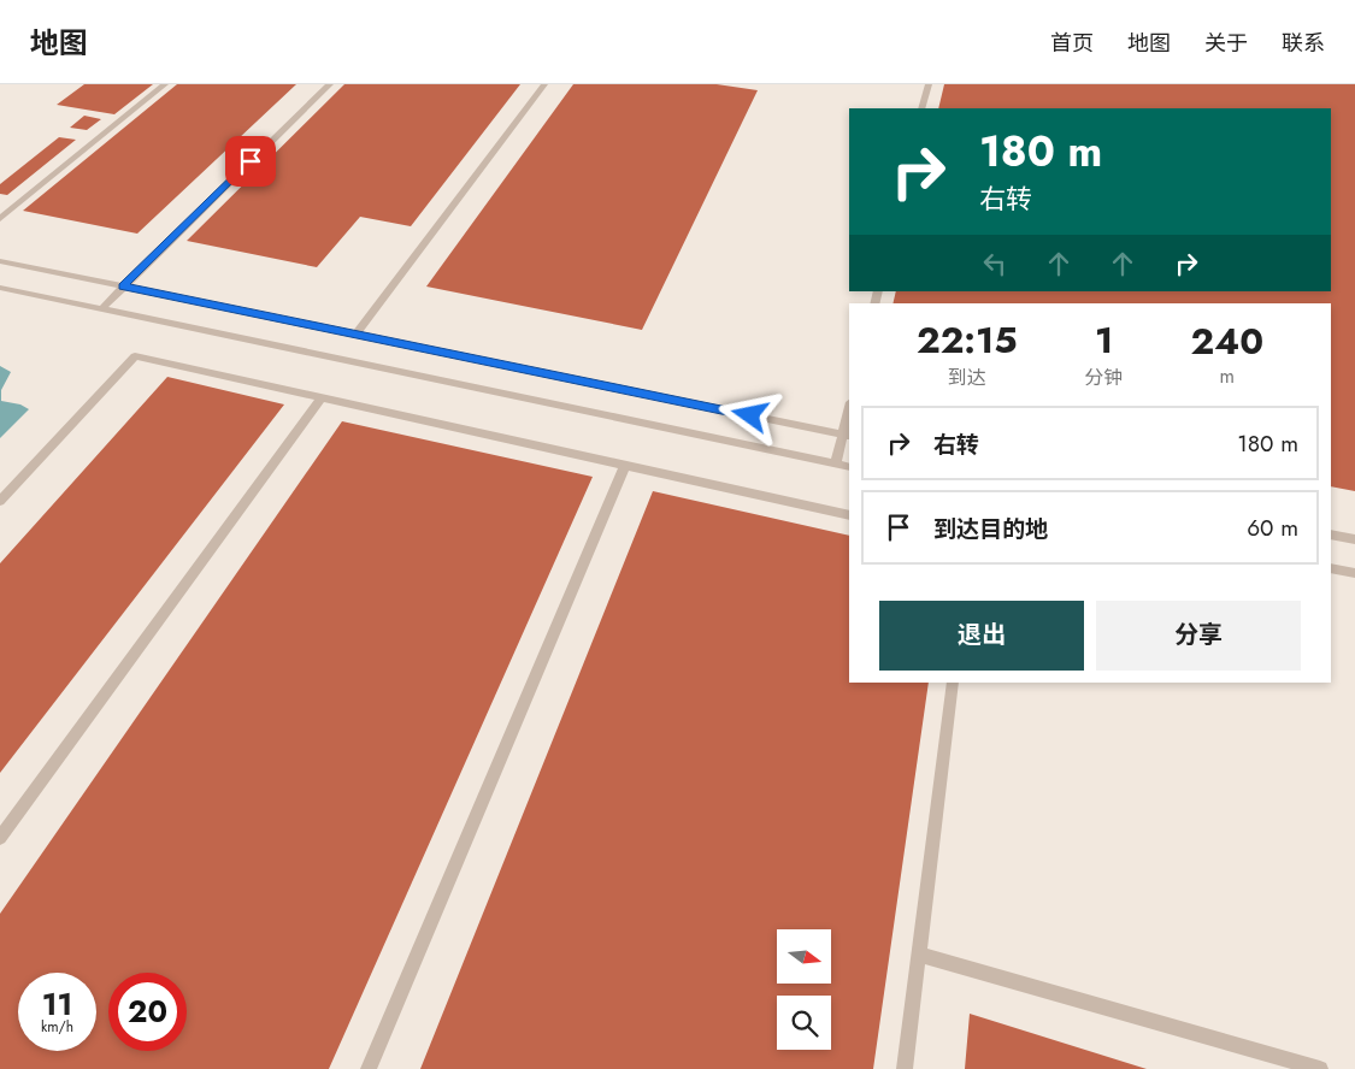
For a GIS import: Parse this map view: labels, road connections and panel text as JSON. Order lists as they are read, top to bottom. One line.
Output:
{"north":"right","page":{"header":"地图","nav":["首页","地图","关于","联系"],"turn":["180 m","右转"],"eta":["22:15","到达","1","分钟","240","m"],"list":[{"name":"右转","value":"180 m"},{"name":"到达目的地","value":"60 m"}],"buttons":["退出","分享"],"speed":"11 km/h","limit":"20"}}
